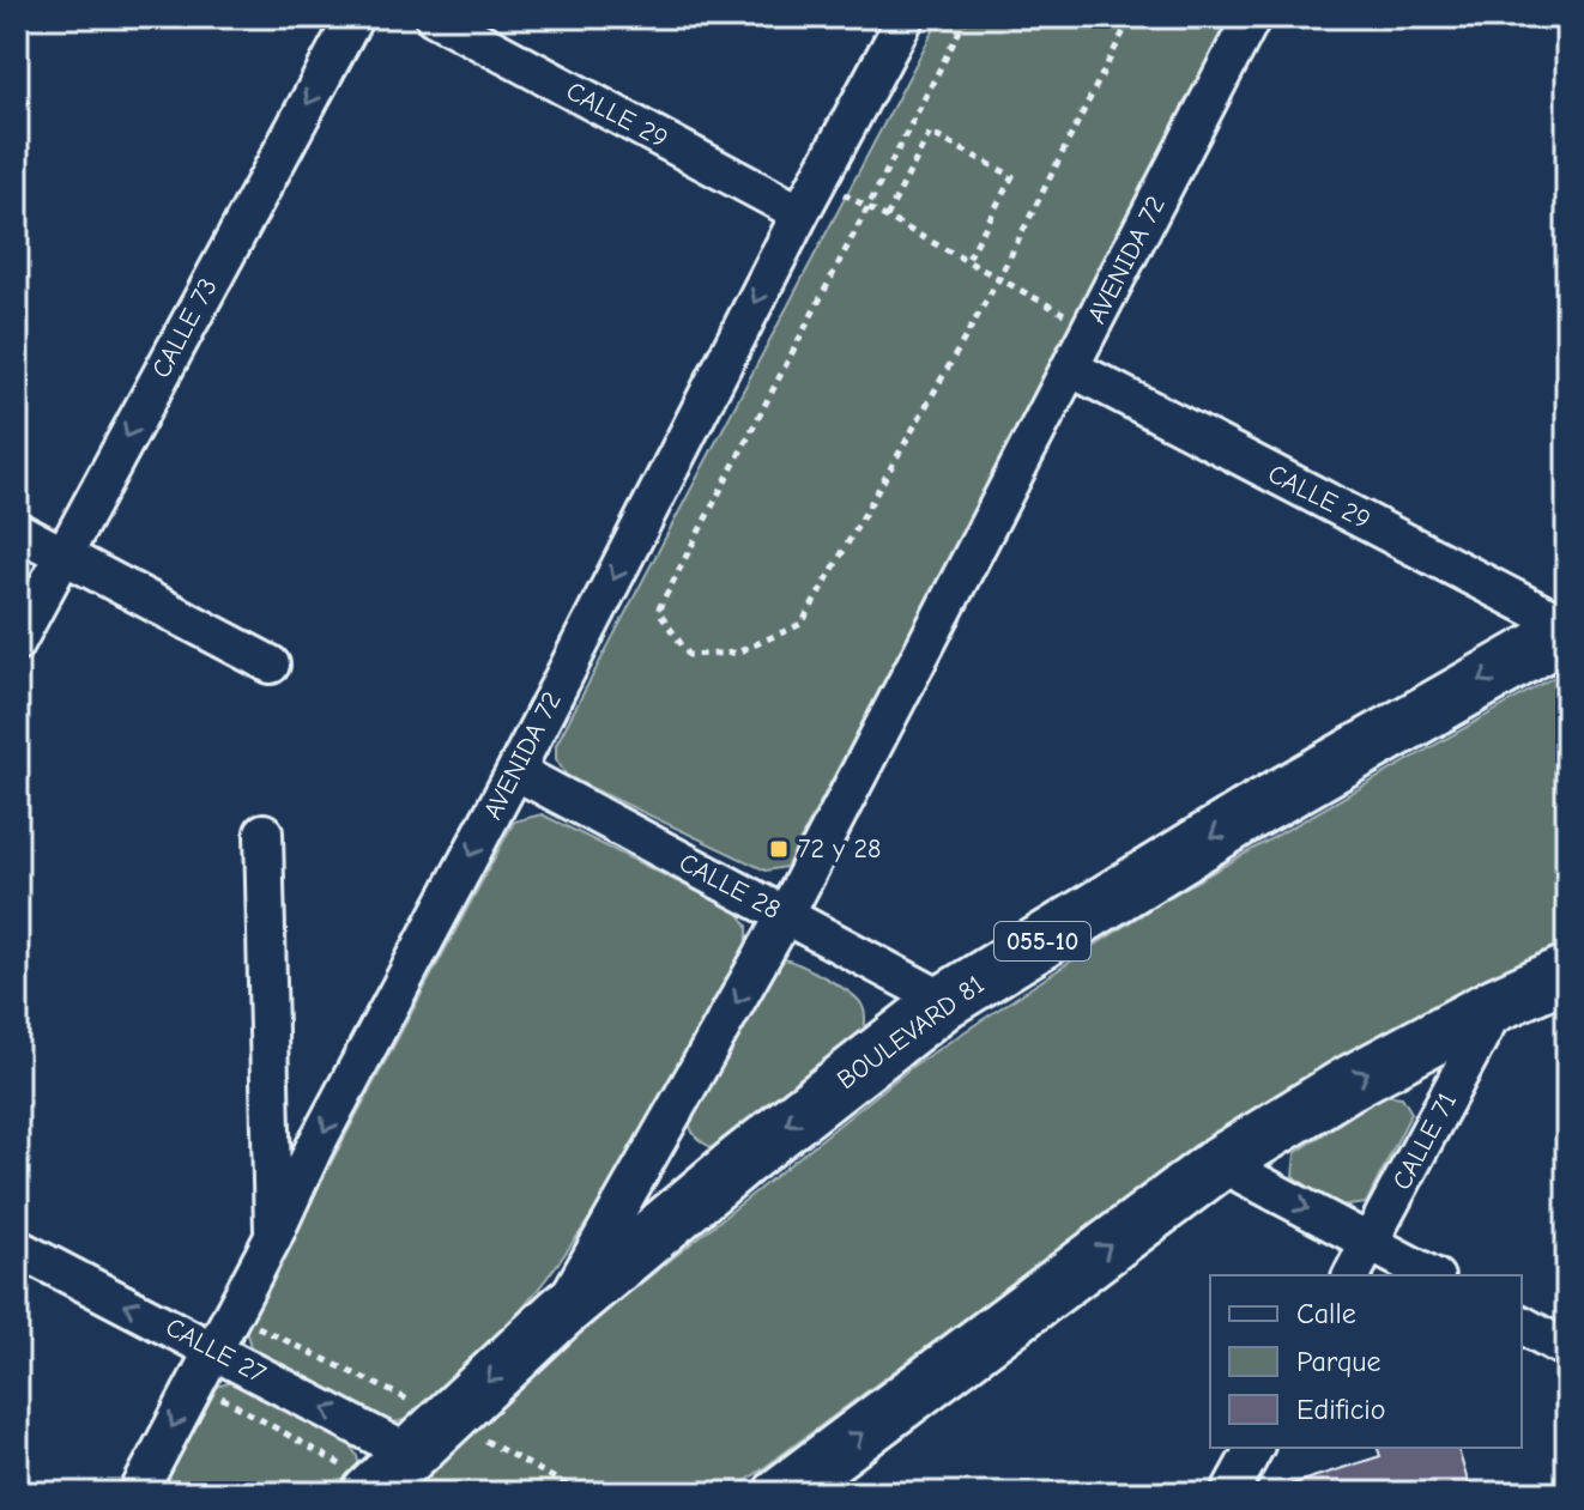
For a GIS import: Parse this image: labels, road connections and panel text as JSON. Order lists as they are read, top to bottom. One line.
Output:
{"streets":{"highway":["055-10","BOULEVARD 81"],"street":["CALLE 29","AVENIDA 72","CALLE 73","CALLE 28","CALLE 71","CALLE 27"]},"crossings":[["CALLE 29","AVENIDA 72"],["CALLE 29","BOULEVARD 81"],["AVENIDA 72","CALLE 28"],["AVENIDA 72","BOULEVARD 81"],["AVENIDA 72","CALLE 27"],["CALLE 28","BOULEVARD 81"],["BOULEVARD 81","CALLE 27"]],"one_way":["CALLE 73","CALLE 27"],"places":{"transit":["72 y 28"]},"legend":["Calle","Parque","Edificio"]}
